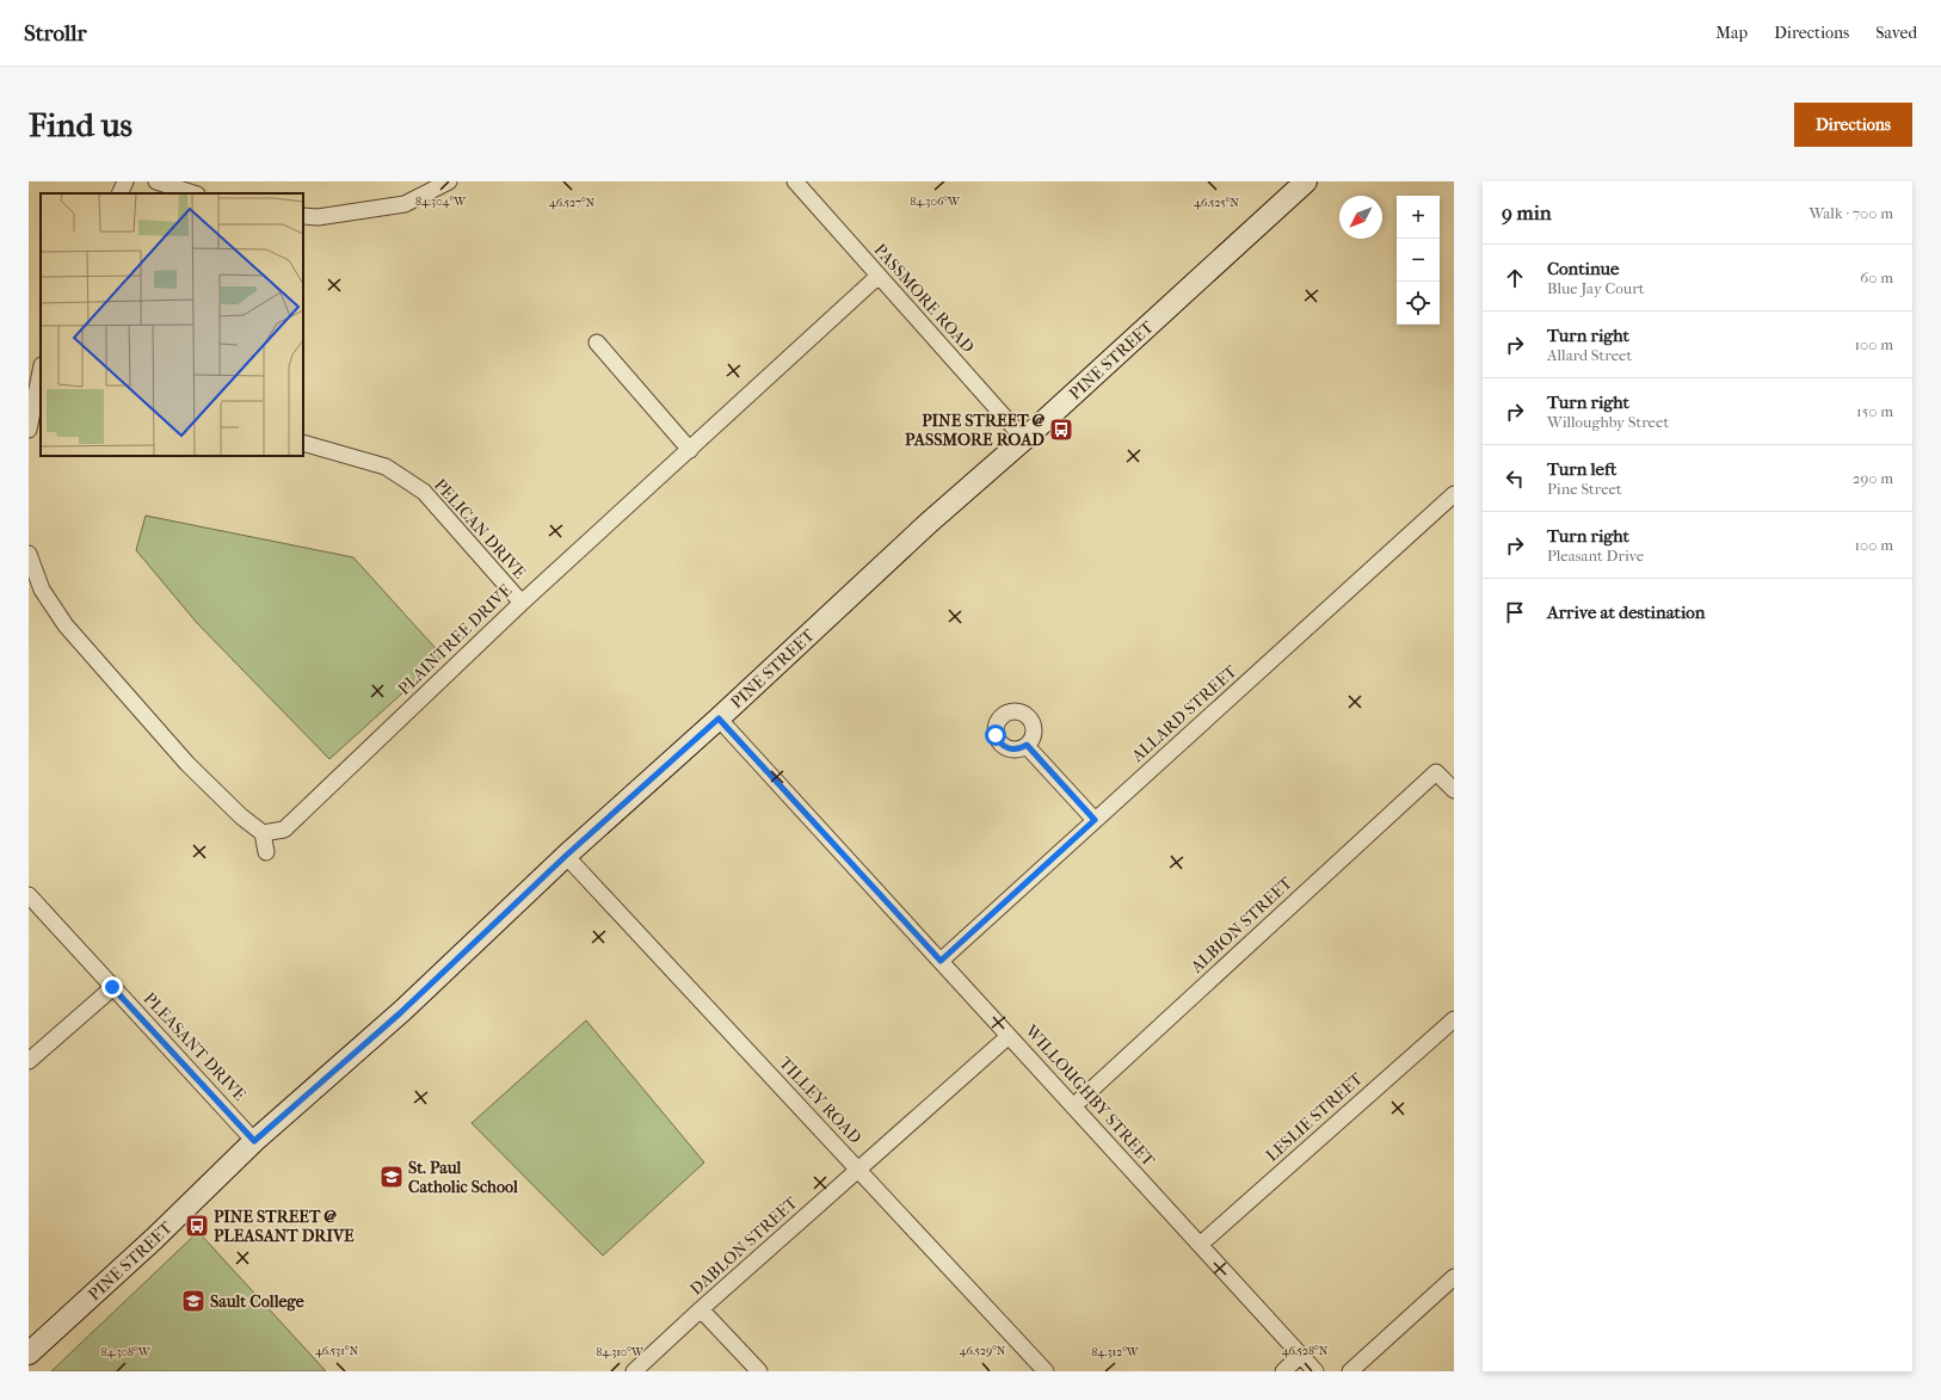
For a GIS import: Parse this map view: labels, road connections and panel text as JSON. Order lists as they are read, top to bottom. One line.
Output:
{"streets":{"street":["PASSMORE ROAD","PINE STREET","PELICAN DRIVE","PLAINTREE DRIVE","ALLARD STREET","ALBION STREET","PLEASANT DRIVE","WILLOUGHBY STREET","TILLEY ROAD","LESLIE STREET","DABLON STREET"]},"crossings":[["PASSMORE ROAD","PINE STREET"],["PASSMORE ROAD","PLAINTREE DRIVE"],["PINE STREET","PLEASANT DRIVE"],["PINE STREET","WILLOUGHBY STREET"],["PINE STREET","TILLEY ROAD"],["PELICAN DRIVE","PLAINTREE DRIVE"],["ALLARD STREET","WILLOUGHBY STREET"],["ALBION STREET","WILLOUGHBY STREET"],["WILLOUGHBY STREET","LESLIE STREET"],["WILLOUGHBY STREET","DABLON STREET"],["TILLEY ROAD","DABLON STREET"]],"places":{"bus stop":["PINE STREET @ PASSMORE ROAD","PINE STREET @ PLEASANT DRIVE"],"school or university":["St. Paul Catholic School","Sault College"]},"north":"bottom left","page":{"header":"Strollr","nav":["Map","Directions","Saved"],"buttons":"Directions","title":"Find us","heading":["9 min","Walk · 700 m"],"map_buttons":["+","−"],"list":[["Continue","Blue Jay Court","60 m"],["Turn right","Allard Street","100 m"],["Turn right","Willoughby Street","150 m"],["Turn left","Pine Street","290 m"],["Turn right","Pleasant Drive","100 m"],"Arrive at destination"]},"coordinates":["84.304°W","84.306°W","46.527°N","46.525°N","46.531°N","46.529°N","46.528°N","84.308°W","84.310°W","84.312°W"]}
